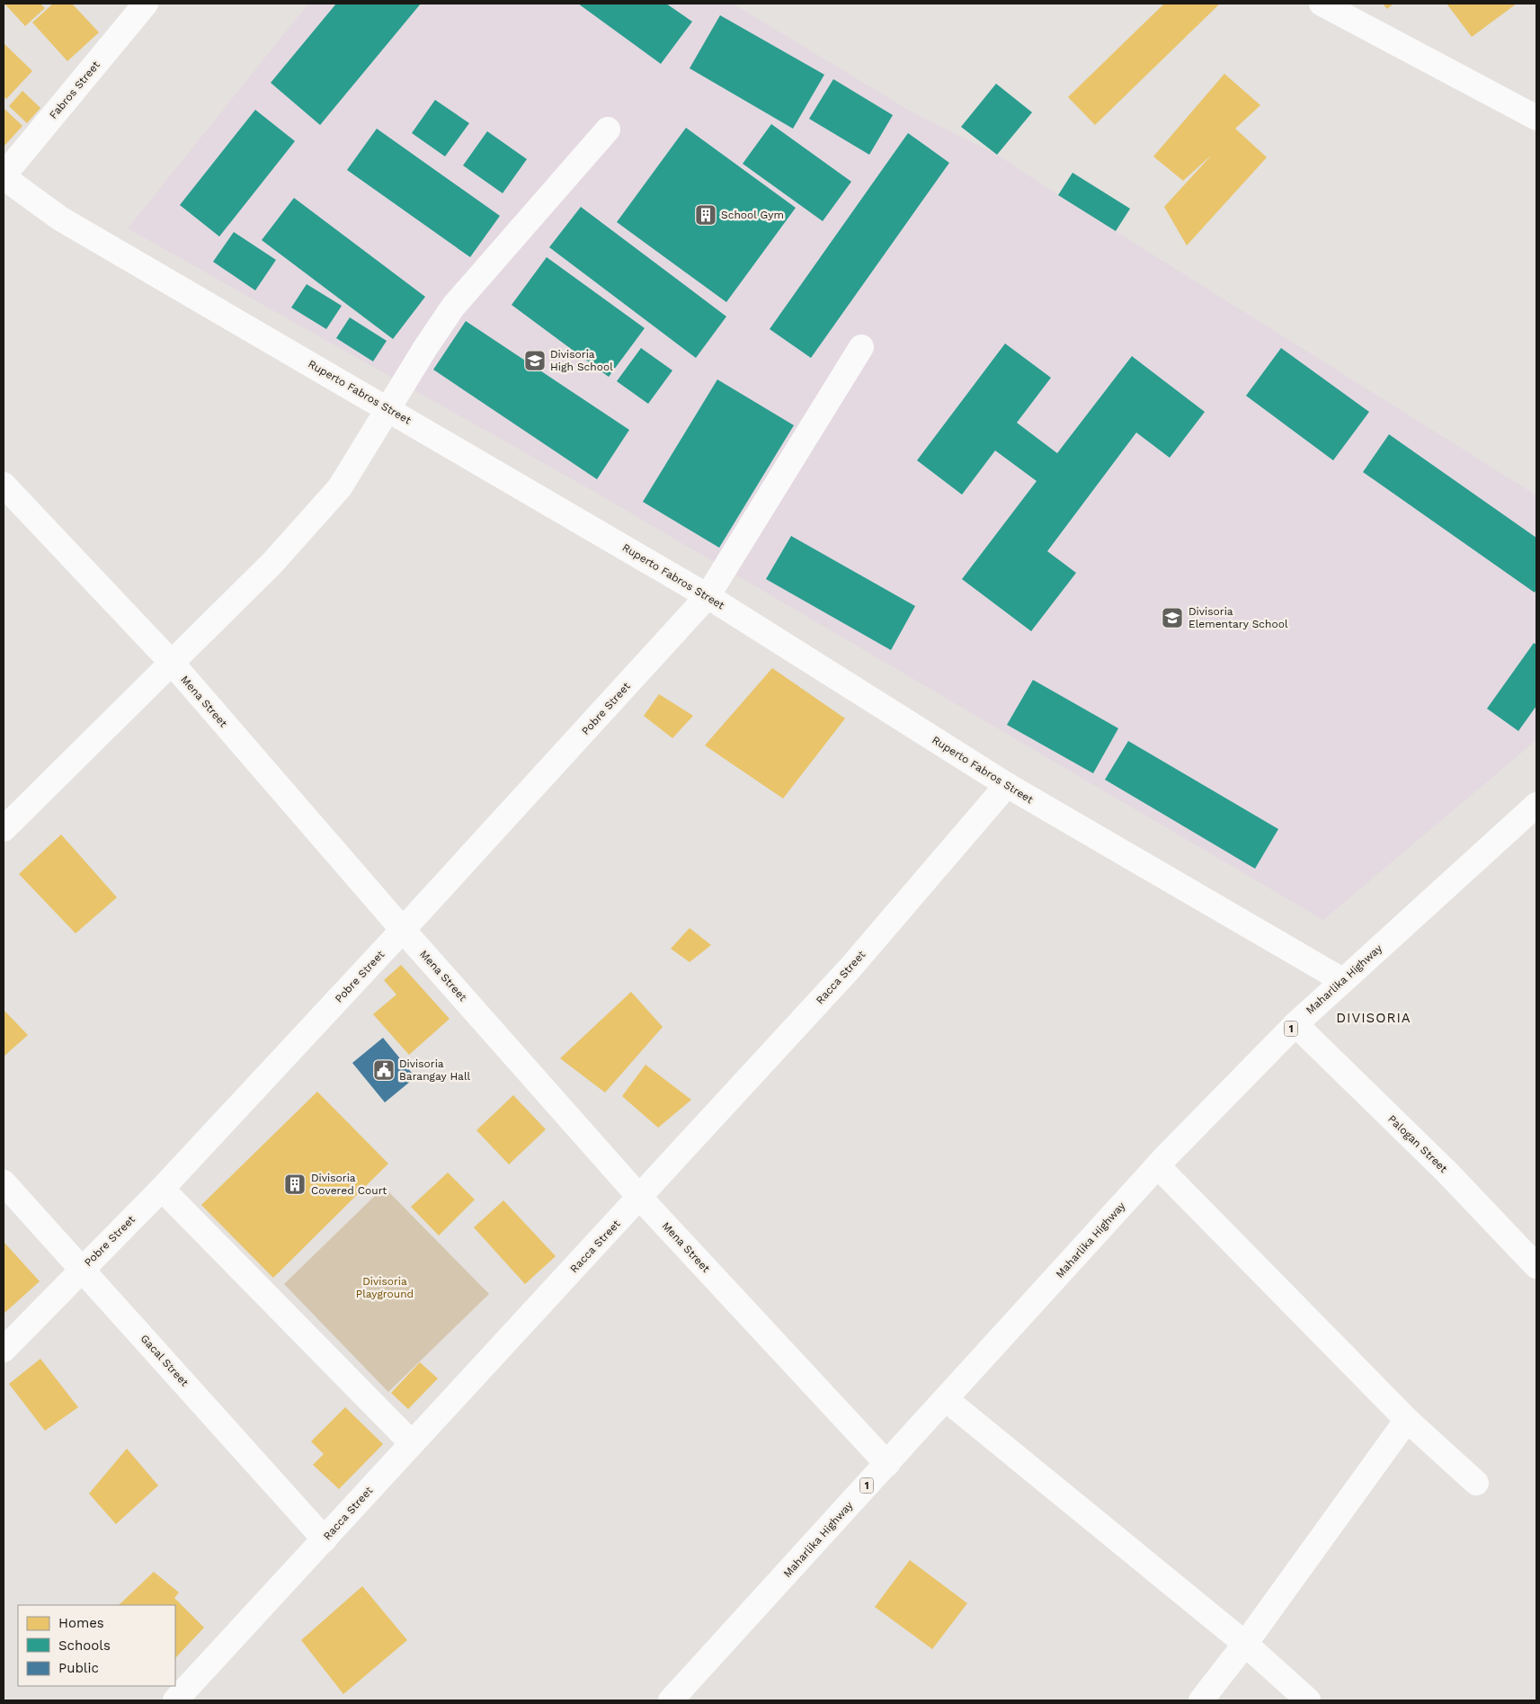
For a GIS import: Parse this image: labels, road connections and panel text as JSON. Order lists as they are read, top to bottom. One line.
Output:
{"streets":{"main road":["Fabros Street","Ruperto Fabros Street","Mena Street","Pobre Street","Racca Street","Maharlika Highway","1","Palogan Street","Gacal Street"]},"crossings":[["Fabros Street","Ruperto Fabros Street"],["Ruperto Fabros Street","Pobre Street"],["Ruperto Fabros Street","Racca Street"],["Ruperto Fabros Street","Maharlika Highway"],["Mena Street","Pobre Street"],["Mena Street","Racca Street"],["Mena Street","Maharlika Highway"],["Pobre Street","Gacal Street"],["Racca Street","Gacal Street"],["Maharlika Highway","Palogan Street"]],"districts":["DIVISORIA"],"parks":["Divisoria Playground"],"places":{"building":["School Gym","Divisoria Covered Court"],"school or university":["Divisoria High School","Divisoria Elementary School"],"public building":["Divisoria Barangay Hall"]},"legend":["Homes","Schools","Public"]}
